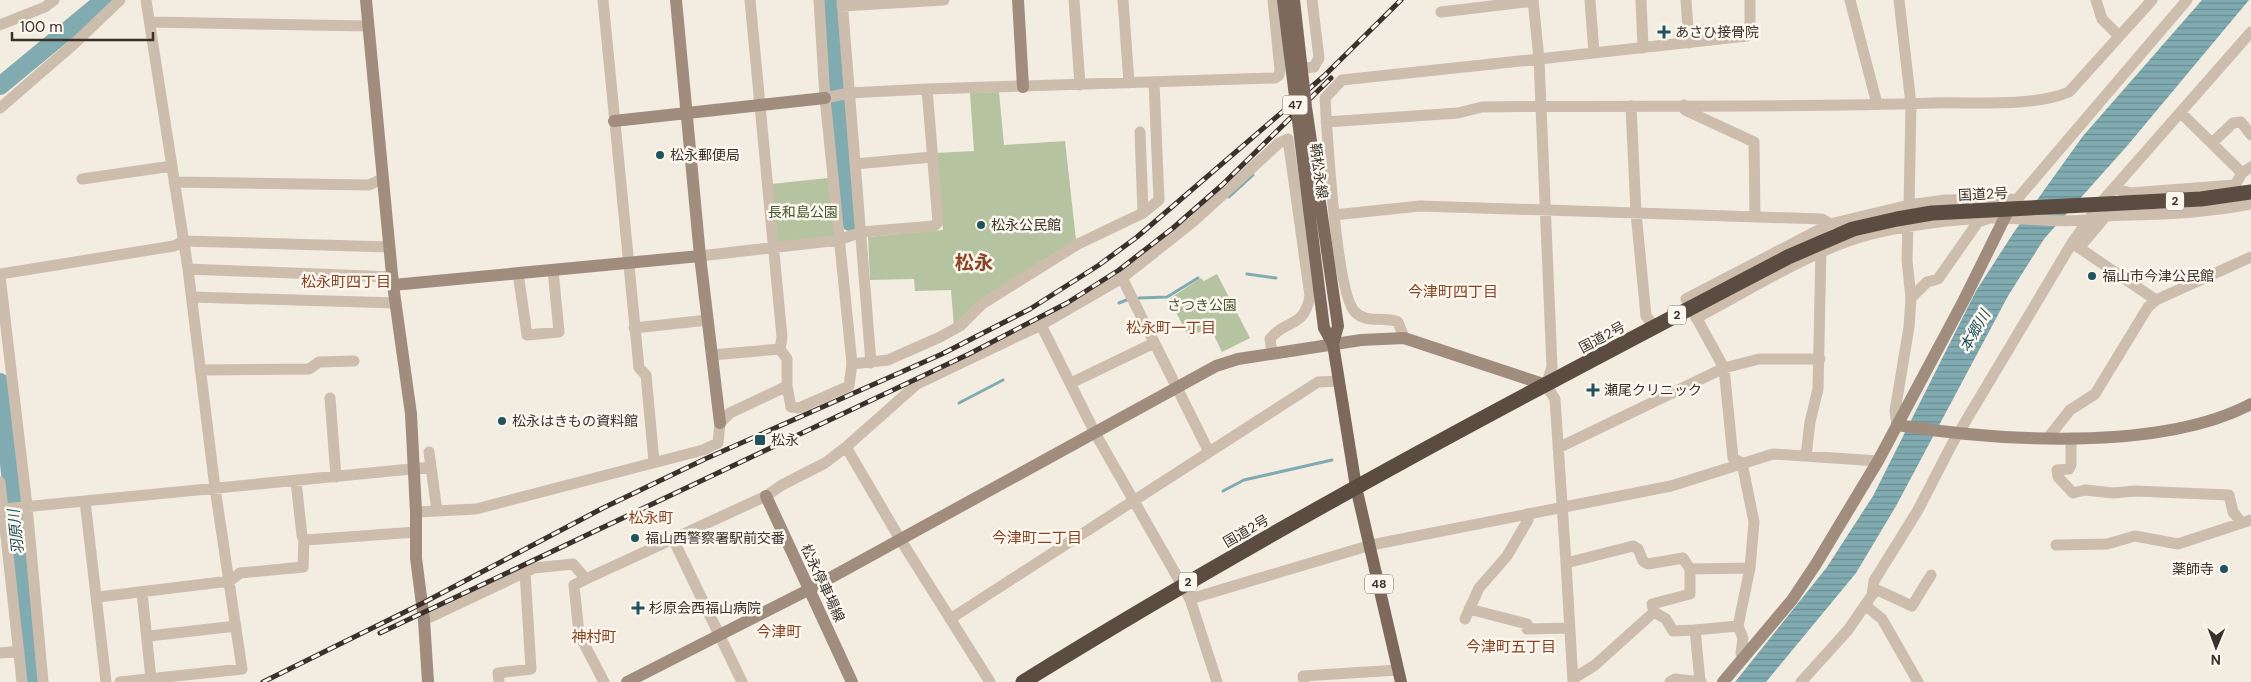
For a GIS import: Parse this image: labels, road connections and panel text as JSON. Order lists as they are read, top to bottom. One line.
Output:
{"streets":{"highway":["国道2号","2"],"main road":["47","鞆松永線","48"],"street":["松永停車場線"]},"crossings":[["鞆松永線","国道2号"],["鞆松永線","48"],["国道2号","48"]],"districts":["松永","松永町四丁目","今津町四丁目","松永町一丁目","松永町","今津町二丁目","今津町","神村町","今津町五丁目"],"water":["本郷川","羽原川"],"parks":["長和島公園","さつき公園"],"places":{"health":["あさひ接骨院","瀬尾クリニック","杉原会西福山病院"],"other":["松永郵便局","松永公民館","福山市今津公民館","松永はきもの資料館","福山西警察署駅前交番","薬師寺"],"transit":["松永"]},"scale_bar":"100 m","north":"bottom"}
